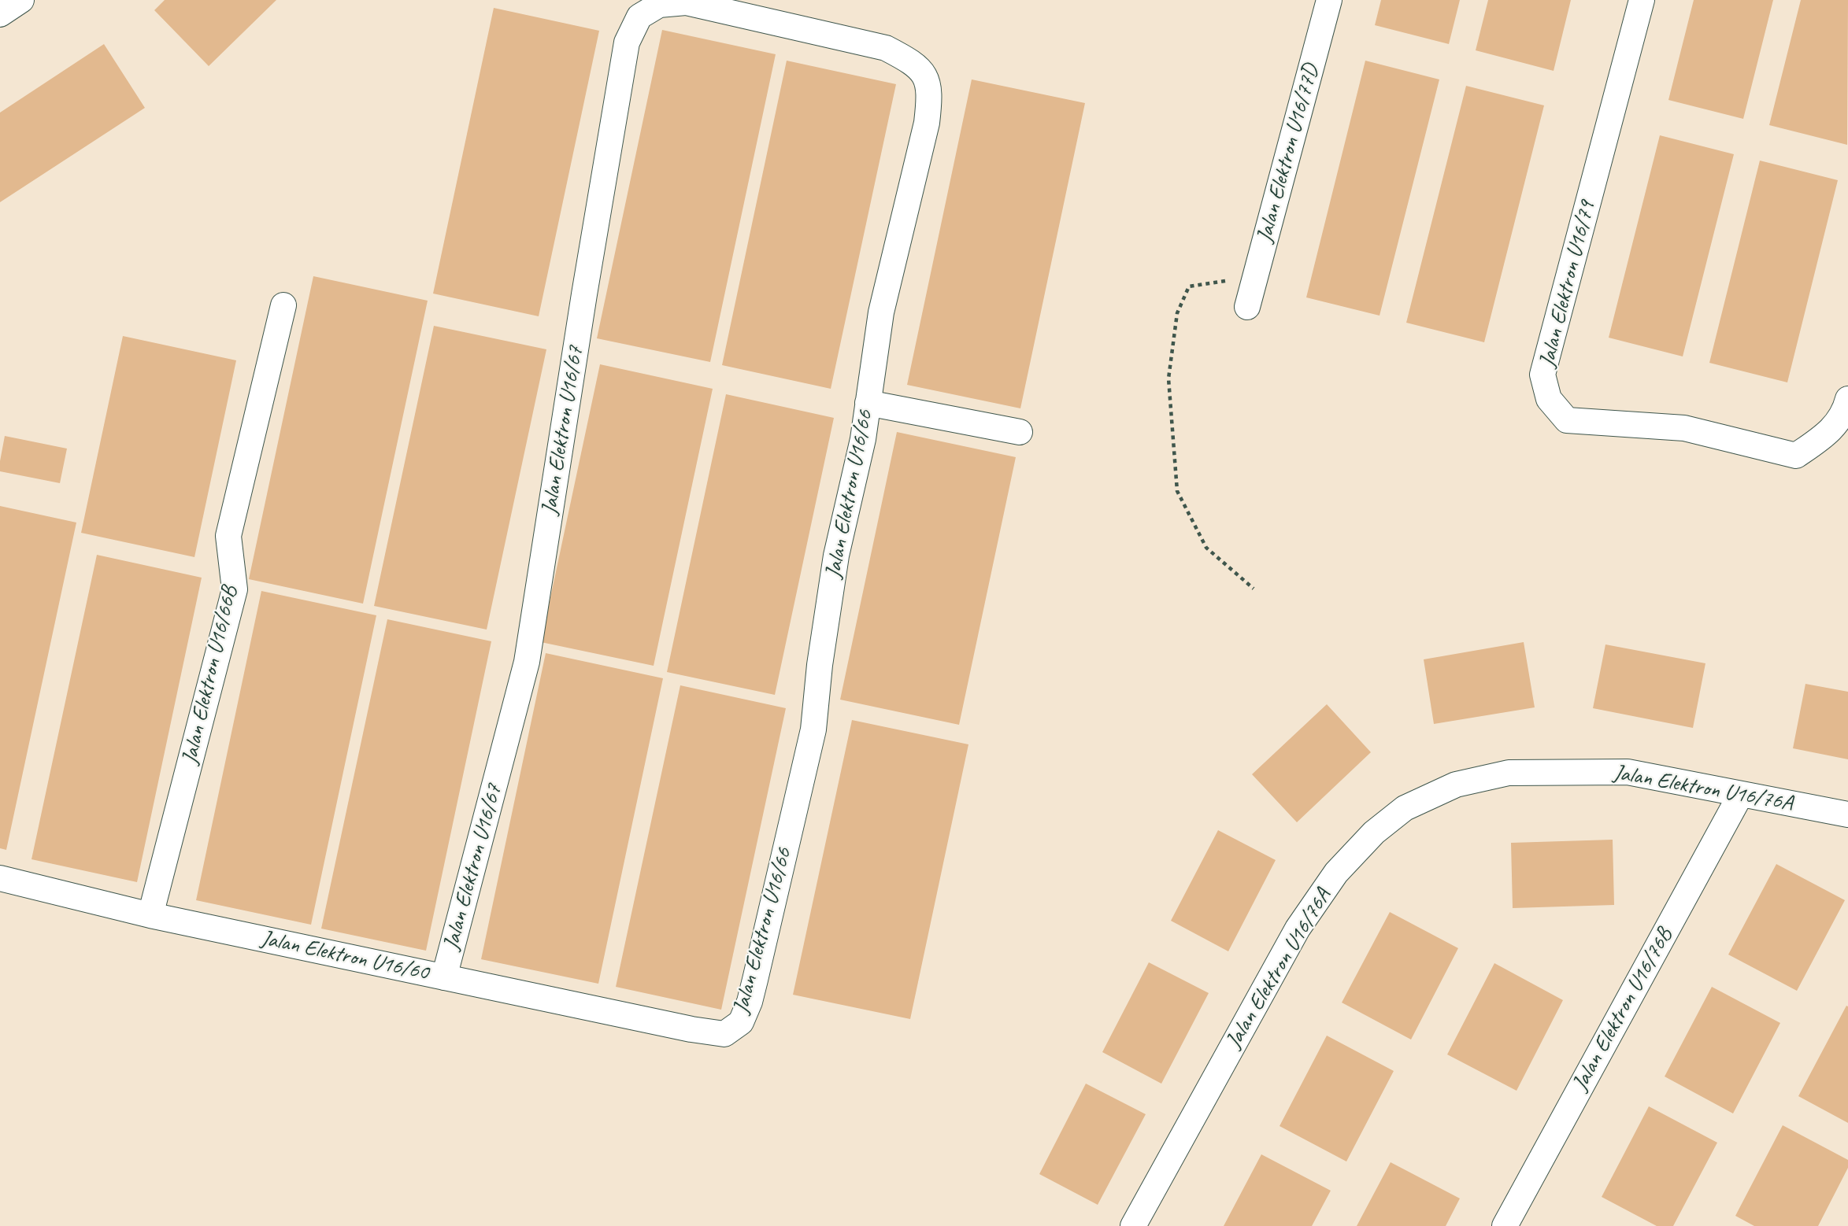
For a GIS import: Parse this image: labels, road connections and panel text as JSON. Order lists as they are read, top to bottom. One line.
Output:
{"streets":{"street":["Jalan Elektron U16/77D","Jalan Elektron U16/79","Jalan Elektron U16/67","Jalan Elektron U16/66","Jalan Elektron U16/66B","Jalan Elektron U16/76A","Jalan Elektron U16/60","Jalan Elektron U16/76B"]},"crossings":[["Jalan Elektron U16/67","Jalan Elektron U16/66"],["Jalan Elektron U16/67","Jalan Elektron U16/60"],["Jalan Elektron U16/66","Jalan Elektron U16/60"],["Jalan Elektron U16/66B","Jalan Elektron U16/60"],["Jalan Elektron U16/76A","Jalan Elektron U16/76B"]]}
